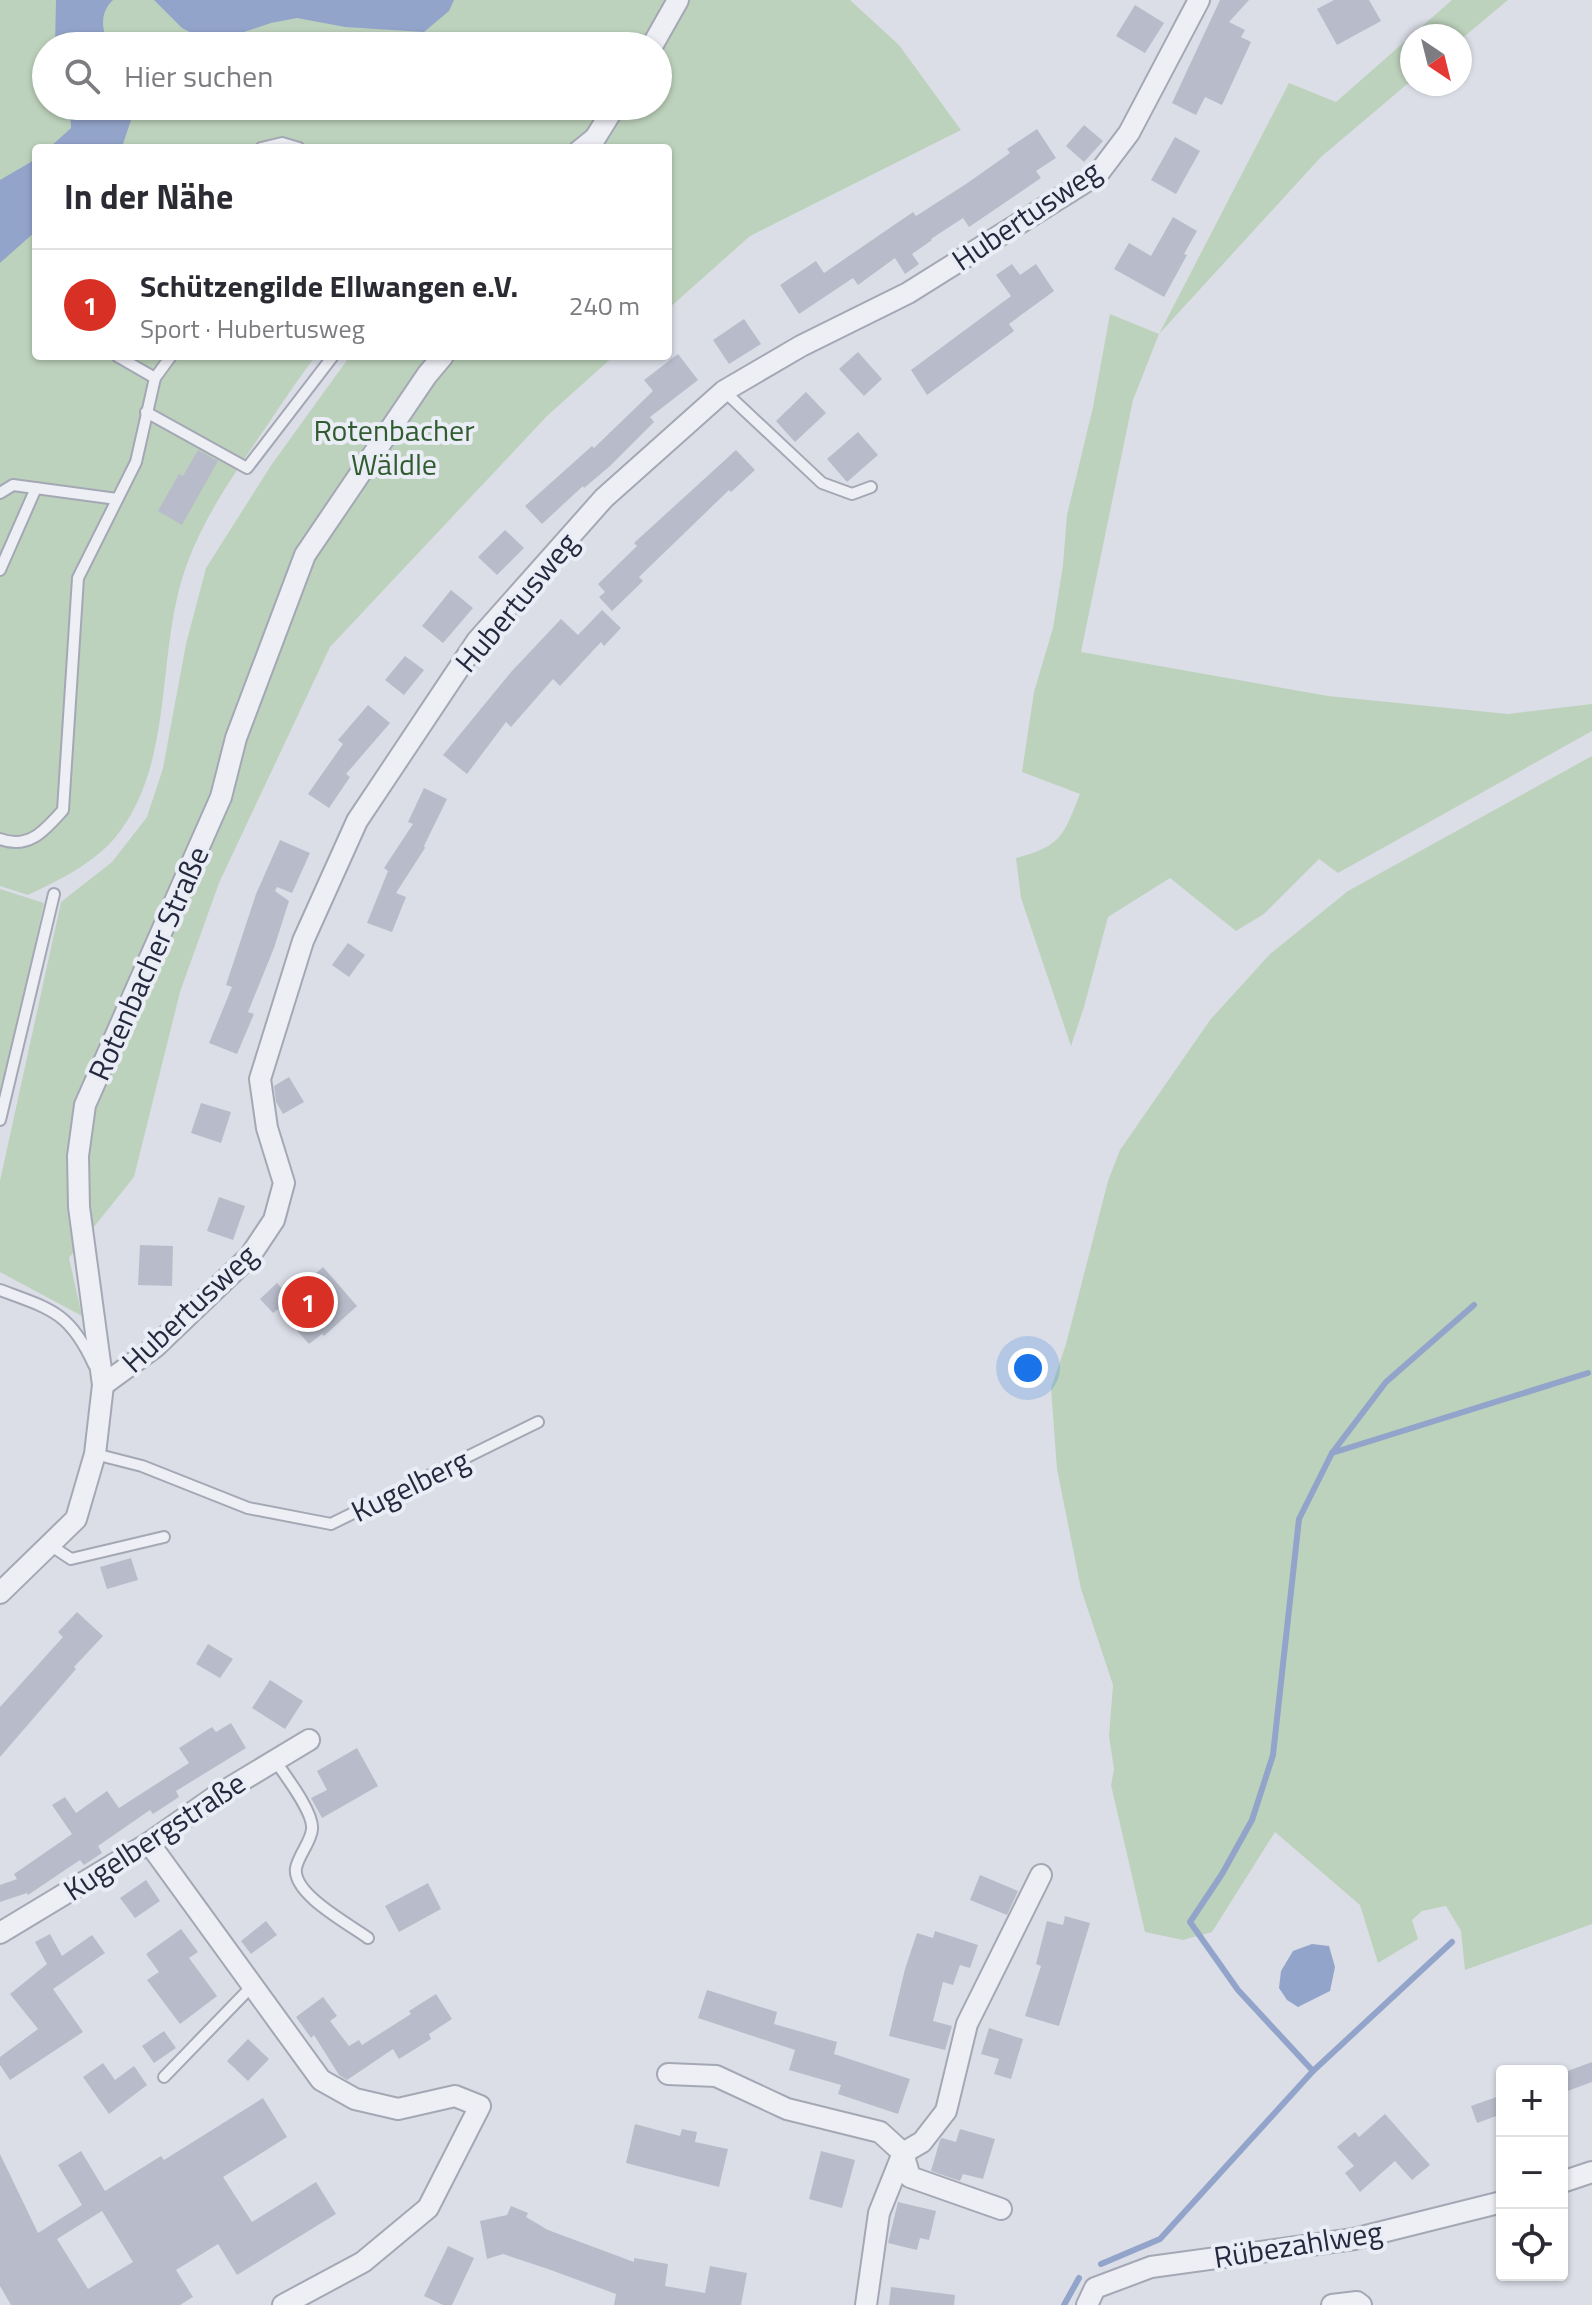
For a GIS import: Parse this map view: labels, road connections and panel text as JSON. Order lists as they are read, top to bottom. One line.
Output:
{"streets":{"street":["Hubertusweg","Rotenbacher Straße","Kugelbergstraße","Rübezahlweg"],"lane":["Kugelberg"]},"crossings":[["Hubertusweg","Rotenbacher Straße"],["Rotenbacher Straße","Kugelberg"]],"parks":["Rotenbacher Wäldle"],"north":"bottom right","page":{"search":"Hier suchen","heading":"In der Nähe","list":[{"mark":"1","name":"Schützengilde Ellwangen e.V.","note":"Sport · Hubertusweg","value":"240 m"}],"pins":"1","map_buttons":["+","−"]}}
